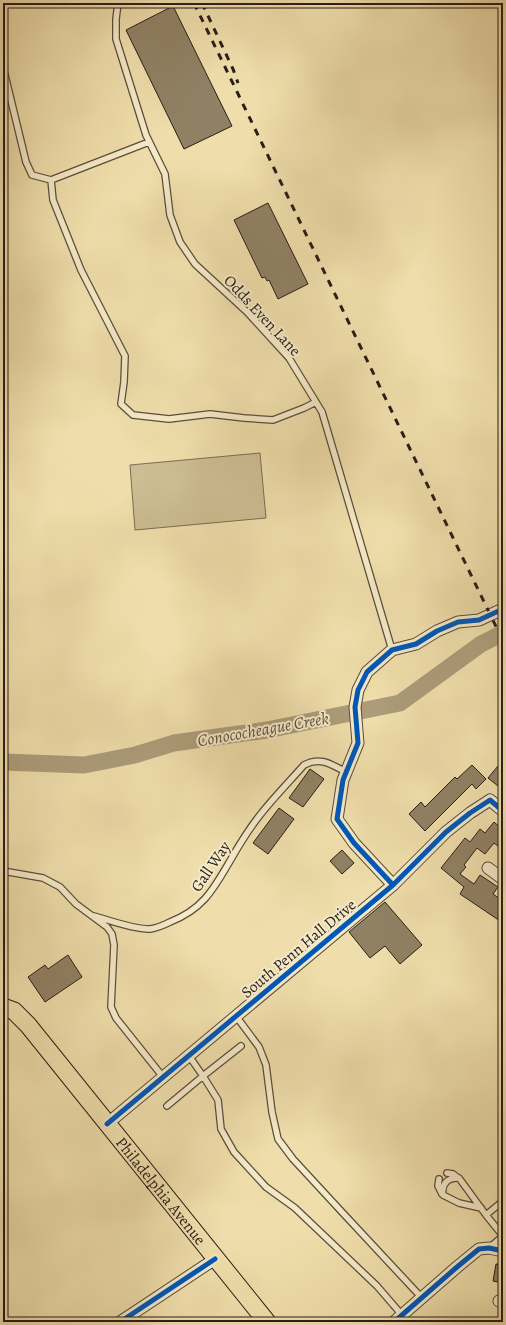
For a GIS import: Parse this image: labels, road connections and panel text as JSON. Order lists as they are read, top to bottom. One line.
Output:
{"streets":{"main road":["Philadelphia Avenue"],"street":["South Penn Hall Drive"],"lane":["Odds Even Lane","Gall Way"]},"crossings":[["South Penn Hall Drive","Philadelphia Avenue"]],"water":["Conococheague Creek"]}
